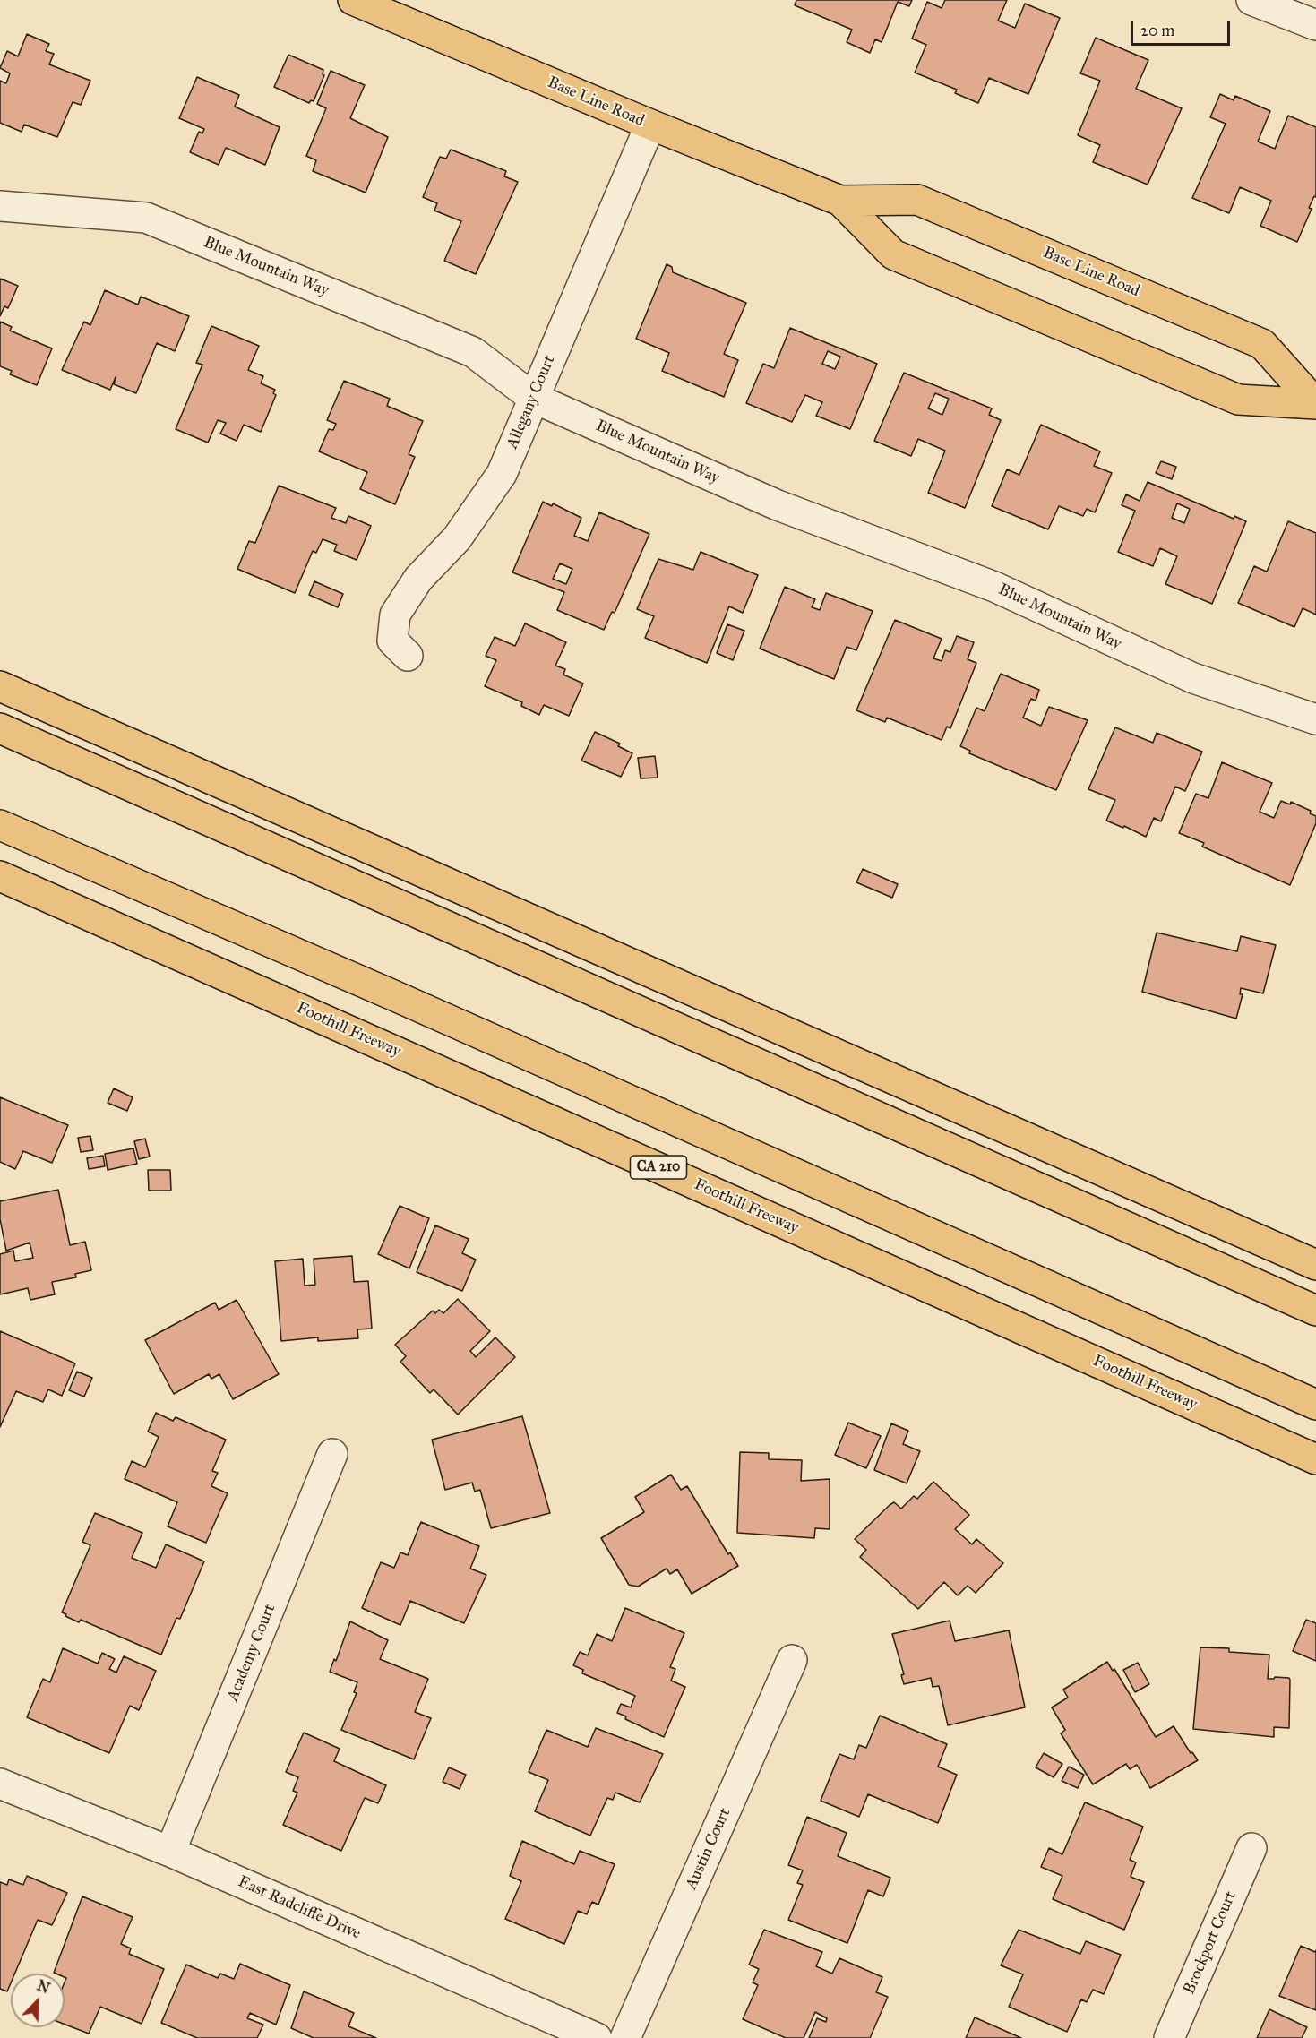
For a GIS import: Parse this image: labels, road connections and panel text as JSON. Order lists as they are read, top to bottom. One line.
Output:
{"streets":{"main road":["Base Line Road","Foothill Freeway","CA 210"],"street":["Blue Mountain Way","Allegany Court","Academy Court","Austin Court","East Radcliffe Drive","Brockport Court"]},"crossings":[["Base Line Road","Allegany Court"],["Blue Mountain Way","Allegany Court"],["Academy Court","East Radcliffe Drive"]],"scale_bar":"20 m","north":"top right"}
